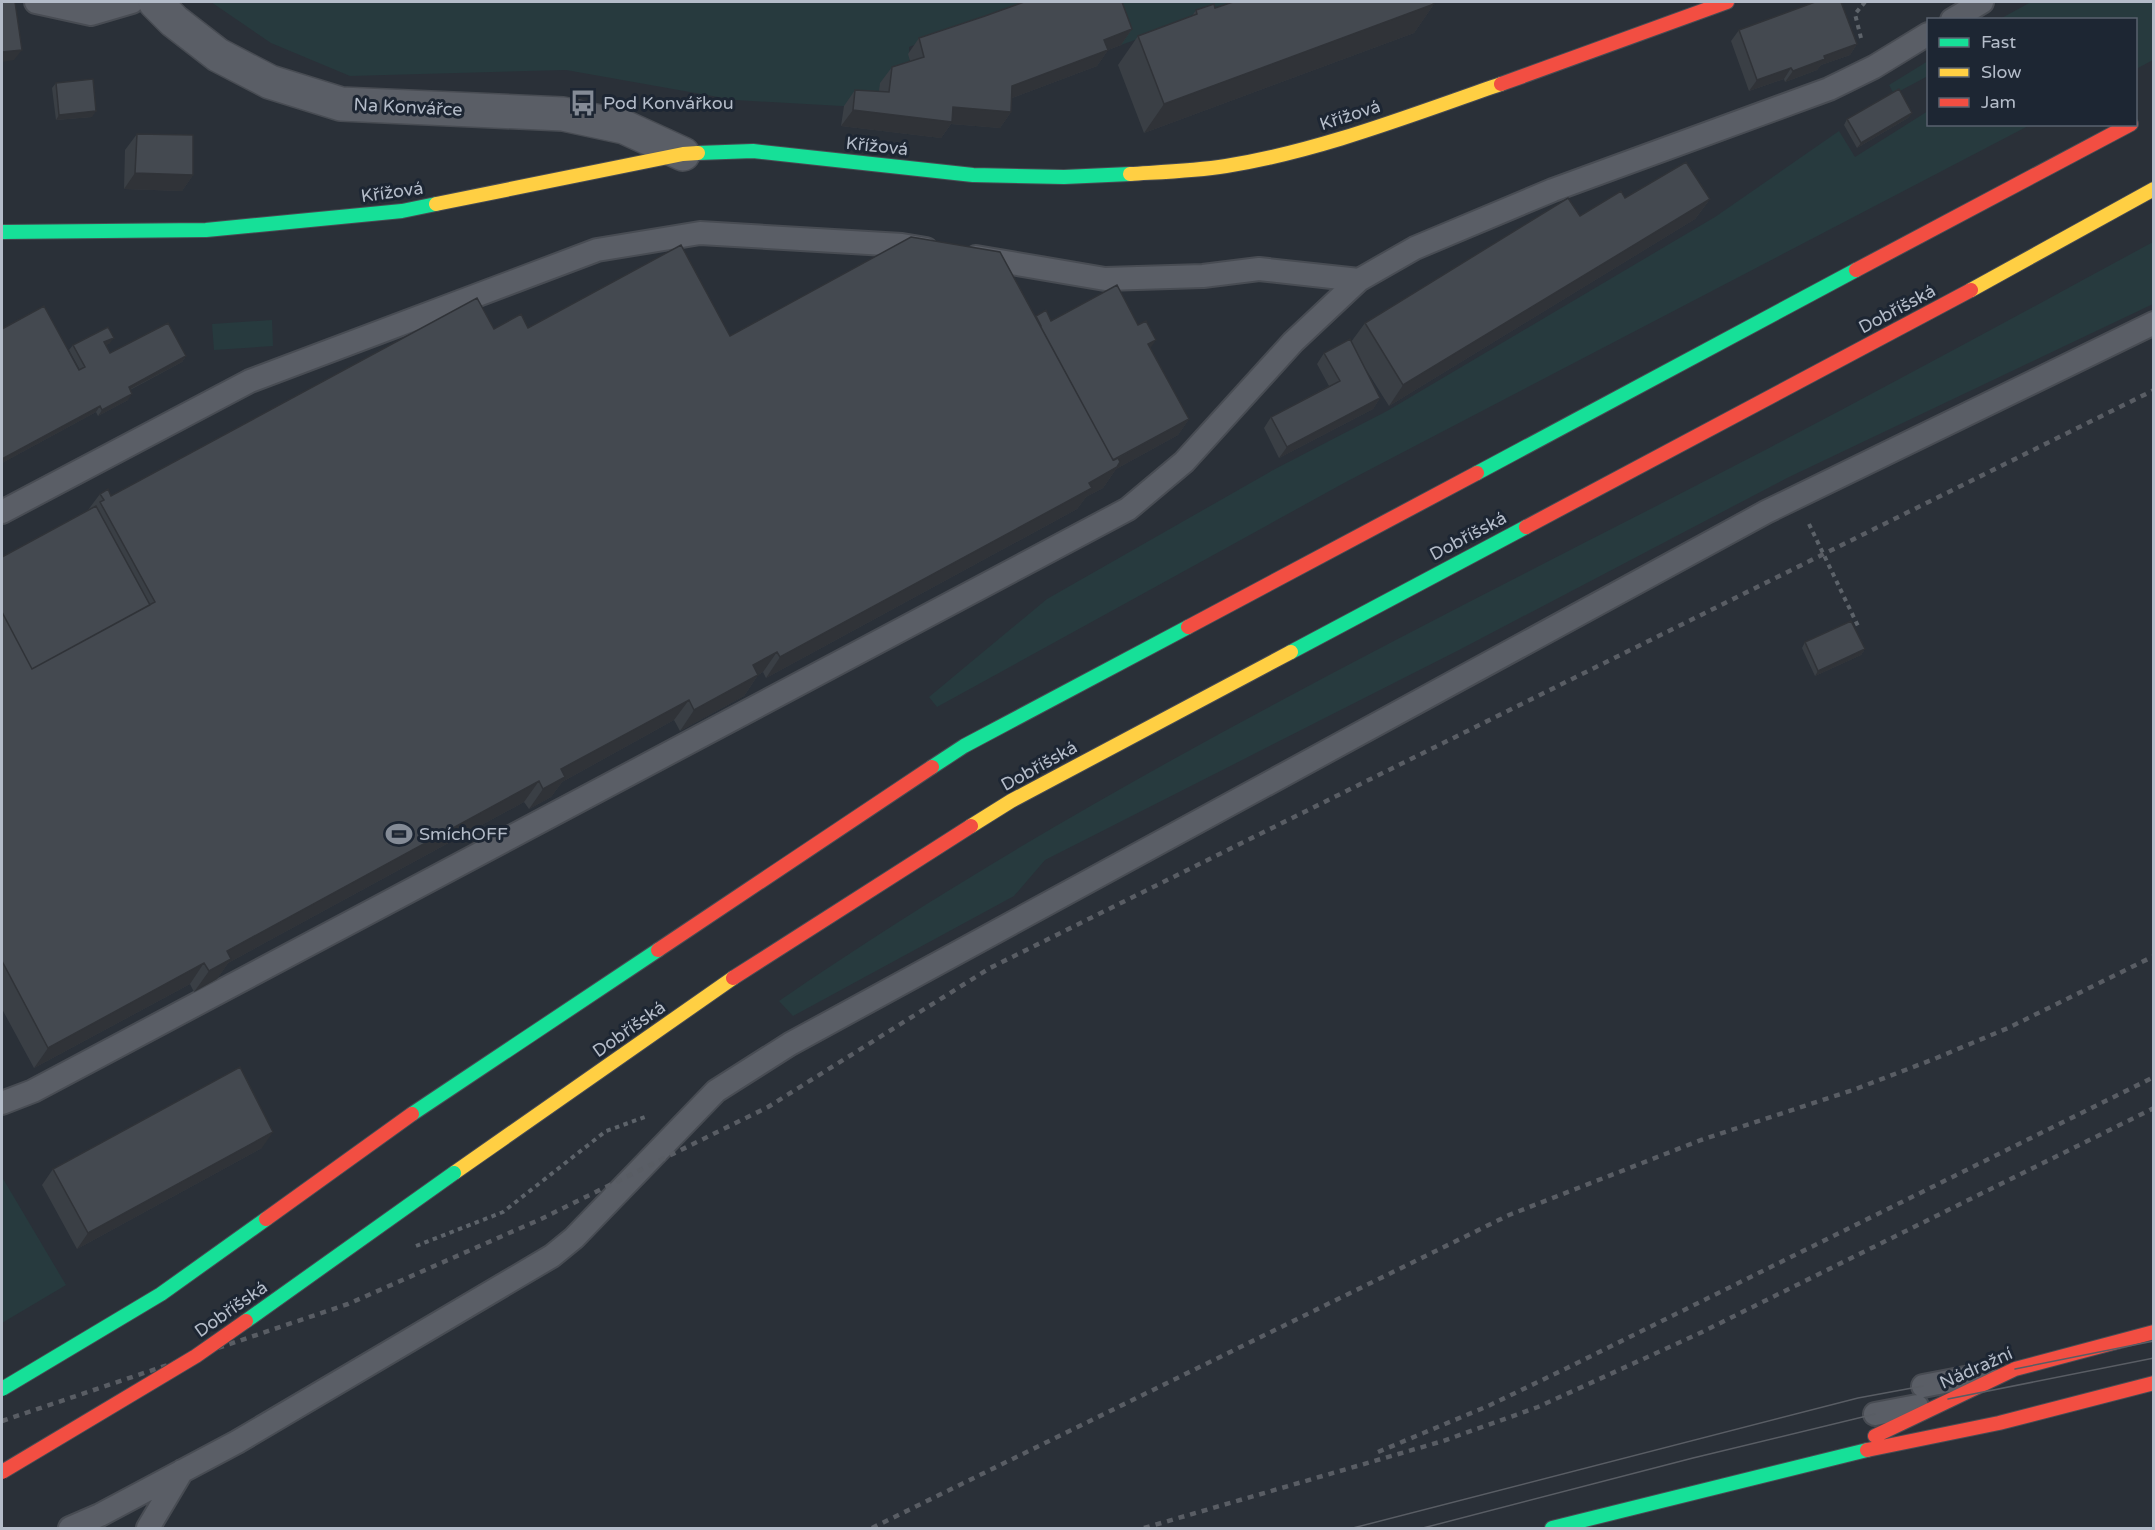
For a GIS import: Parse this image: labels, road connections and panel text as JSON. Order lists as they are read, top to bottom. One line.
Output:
{"streets":{"main road":["Křížová","Dobříšská","Nádražní"],"street":["Na Konvářce"]},"crossings":[["Na Konvářce","Křížová"]],"places":{"bus stop":["Pod Konvářkou"],"sports":["SmíchOFF"]},"legend":["Fast","Slow","Jam"]}
